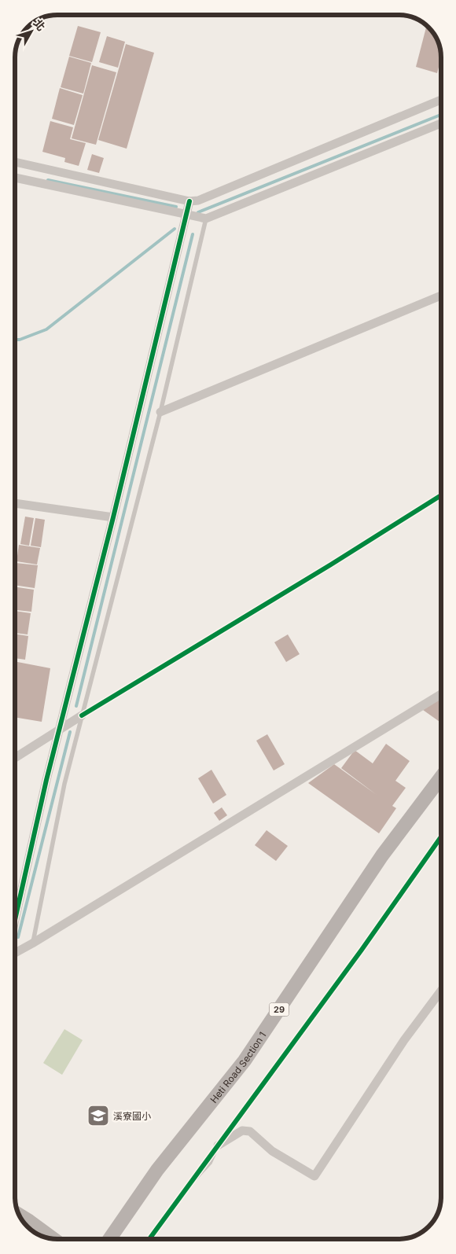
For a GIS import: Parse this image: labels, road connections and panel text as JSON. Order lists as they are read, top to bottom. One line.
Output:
{"streets":{"main road":["29","Heti Road Section 1"]},"places":{"school or university":["溪寮國小"]},"north":"top right"}
